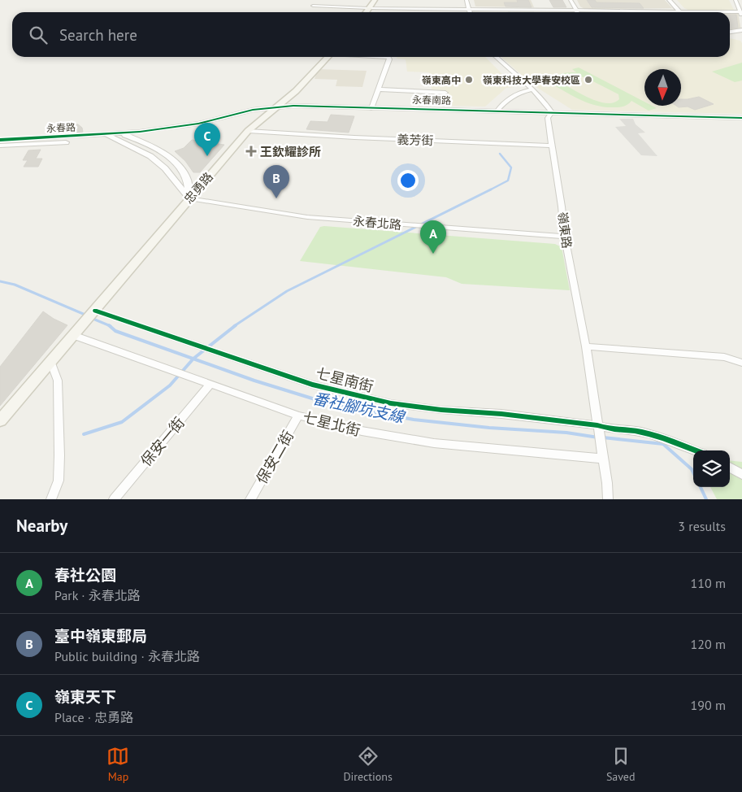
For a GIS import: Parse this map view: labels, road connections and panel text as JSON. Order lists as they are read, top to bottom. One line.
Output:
{"streets":{"main road":["忠勇路"],"street":["永春南路","永春路","義芳街","永春北路","嶺東路","七星南街","七星北街","保安一街","保安二街"]},"crossings":[["永春南路","永春路"],["永春南路","忠勇路"],["永春南路","嶺東路"],["義芳街","忠勇路"],["義芳街","嶺東路"],["忠勇路","永春北路"],["忠勇路","七星南街"],["忠勇路","七星北街"],["永春北路","嶺東路"],["嶺東路","七星南街"],["嶺東路","七星北街"],["七星北街","保安一街"],["七星北街","保安二街"]],"water":["番社腳坑支線"],"places":{"other":["嶺東高中","嶺東科技大學春安校區"],"health":["王欽耀診所"]},"north":"bottom","page":{"search":"Search here","pins":["C","B","A"],"heading":["Nearby","3 results"],"list":[{"mark":"A","name":"春社公園","note":"Park · 永春北路","value":"110 m"},{"mark":"B","name":"臺中嶺東郵局","note":"Public building · 永春北路","value":"120 m"},{"mark":"C","name":"嶺東天下","note":"Place · 忠勇路","value":"190 m"}],"nav":["Map","Directions","Saved"]}}
